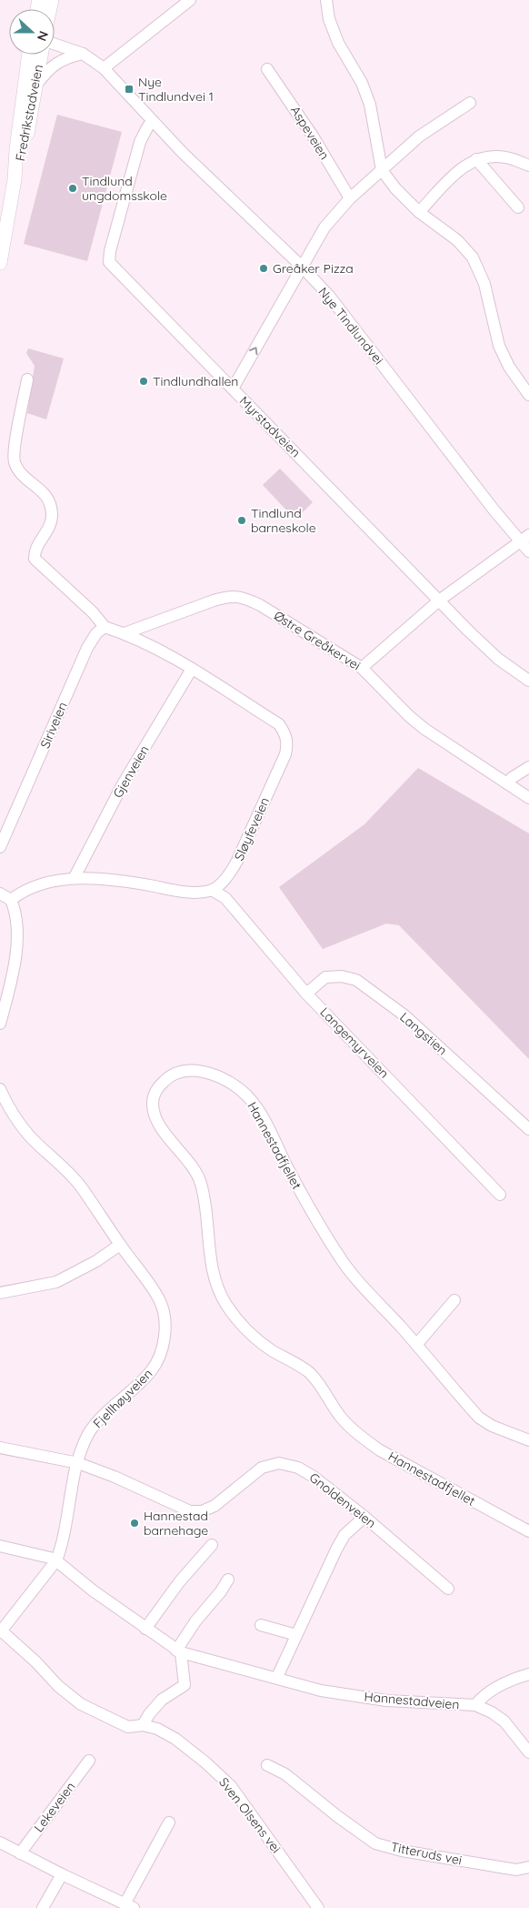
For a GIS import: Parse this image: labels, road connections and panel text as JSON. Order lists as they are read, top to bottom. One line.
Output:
{"streets":{"main road":["Fredrikstadveien"],"street":["Aspeveien","Nye Tindlundvei","Myrstadveien","Østre Greåkervei","Siriveien","Gjenveien","Sløyfeveien","Langstien","Langemyrveien","Hannestadfjellet","Fjellhøyveien","Gnoldenveien","Hannestadveien","Lekeveien","Sven Olsens vei","Titteruds vei"]},"crossings":[["Nye Tindlundvei","Myrstadveien"],["Østre Greåkervei","Sløyfeveien"],["Gjenveien","Sløyfeveien"],["Sløyfeveien","Langemyrveien"],["Langstien","Langemyrveien"],["Fjellhøyveien","Gnoldenveien"],["Fjellhøyveien","Hannestadveien"],["Fjellhøyveien","Sven Olsens vei"]],"places":{"transit":["Nye Tindlundvei 1"],"other":["Tindlund ungdomsskole","Greåker Pizza","Tindlundhallen","Tindlund barneskole","Hannestad barnehage"]},"north":"right"}
